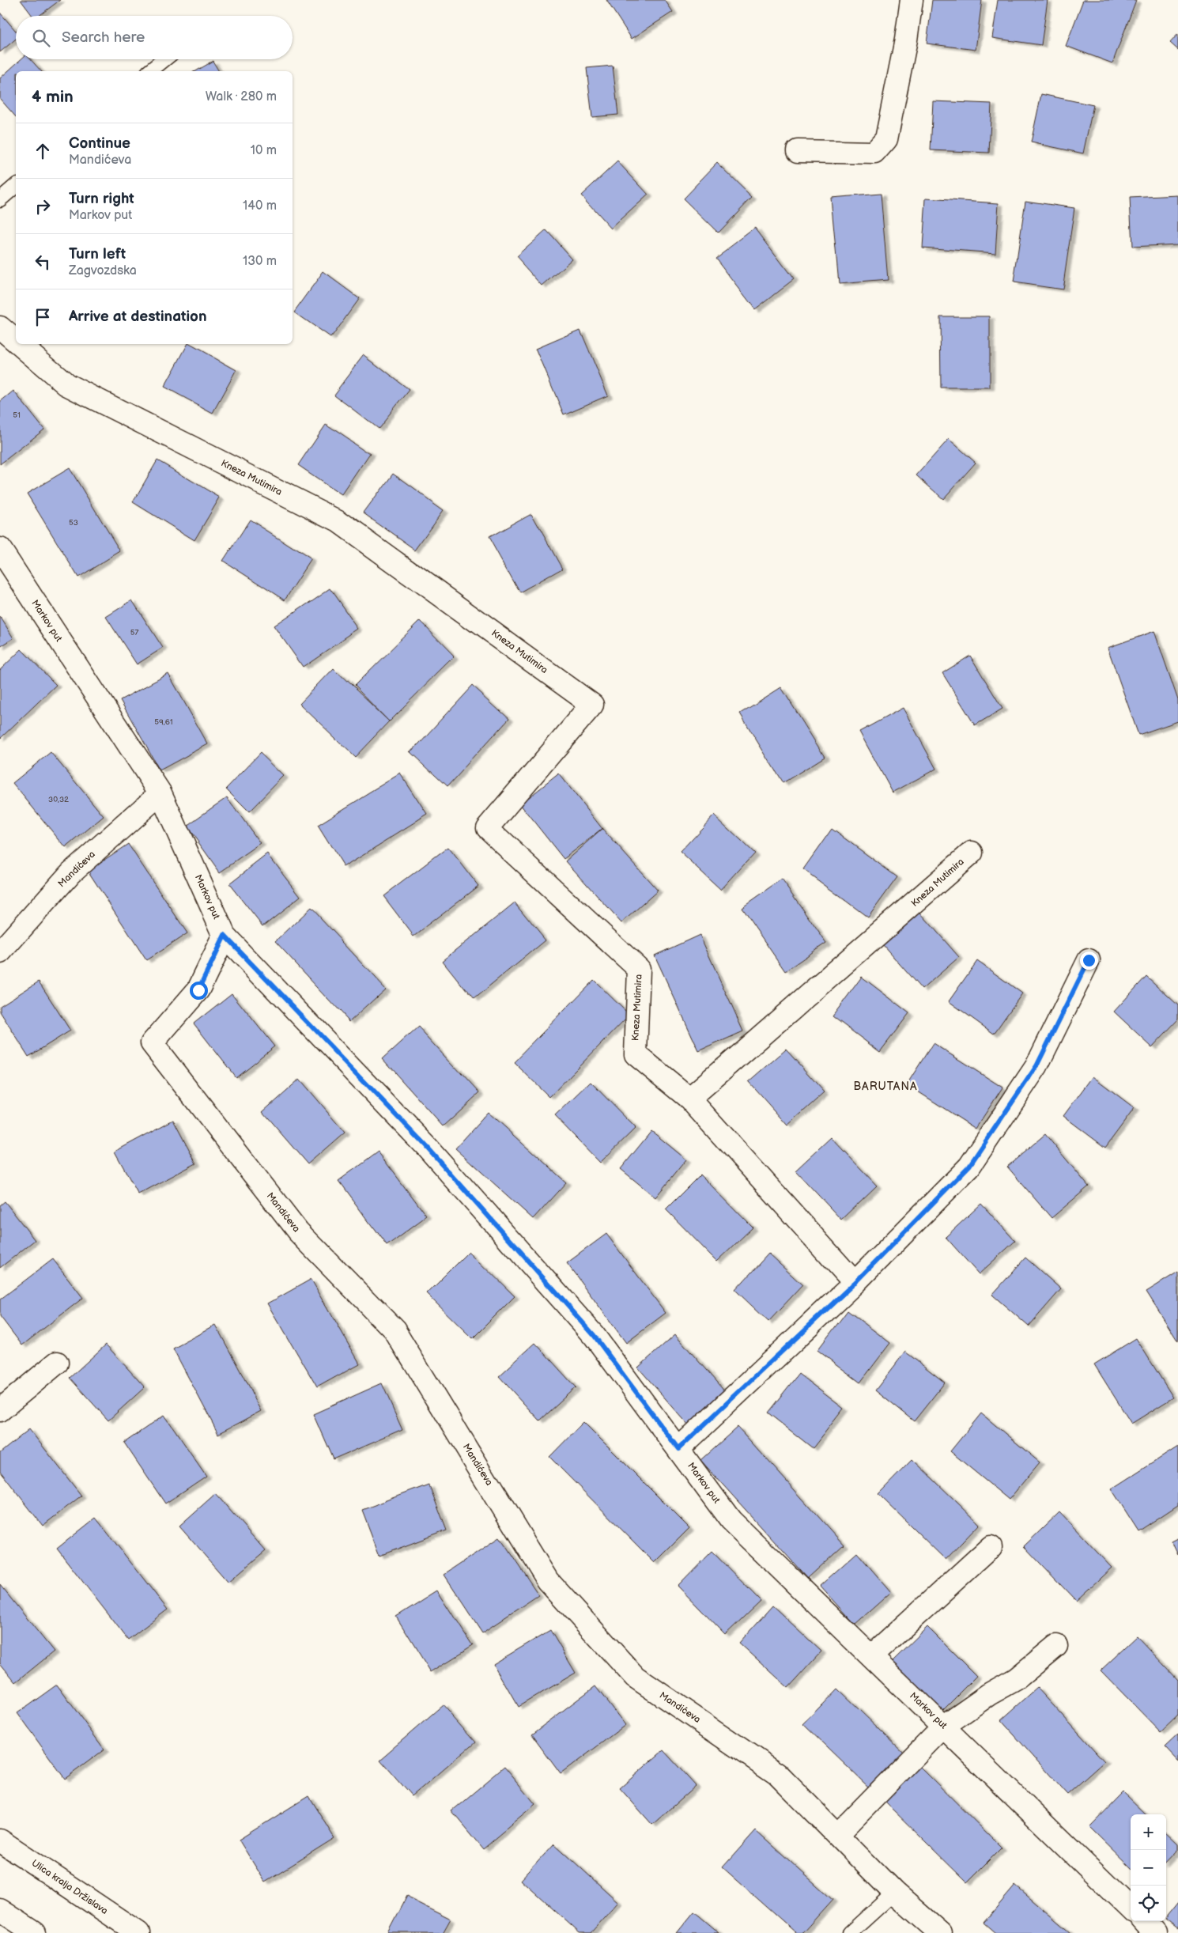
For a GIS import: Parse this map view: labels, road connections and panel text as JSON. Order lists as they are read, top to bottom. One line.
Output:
{"streets":{"main road":["Kneza Mutimira","Markov put","Mandićeva","Ulica kralja Držislava"]},"crossings":[["Markov put","Mandićeva"]],"districts":["BARUTANA"],"house_numbers":["51","53","57","59,61","30,32"],"page":{"search":"Search here","heading":["4 min","Walk · 280 m"],"list":[["Continue","Mandićeva","10 m"],["Turn right","Markov put","140 m"],["Turn left","Zagvozdska","130 m"],"Arrive at destination"],"map_buttons":["+","−"]}}
